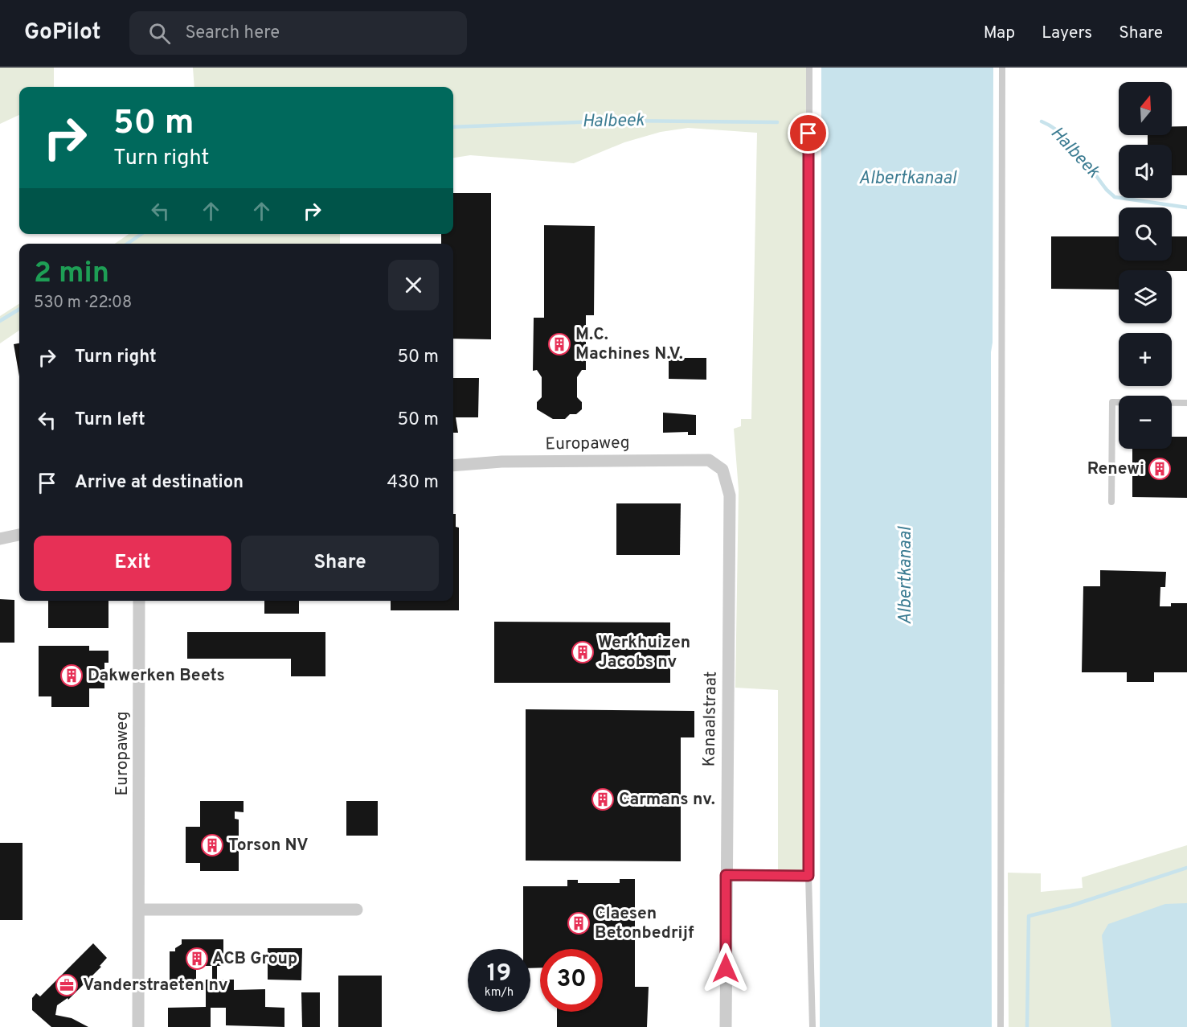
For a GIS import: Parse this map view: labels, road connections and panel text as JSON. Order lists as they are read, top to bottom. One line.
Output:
{"streets":{"street":["Europaweg","Kanaalstraat"]},"crossings":[["Europaweg","Kanaalstraat"]],"water":["Halbeek","Albertkanaal"],"places":{"building":["M.C. Machines N.V.","Renewi","Werkhuizen Jacobs nv","Dakwerken Beets","Carmans nv.","Torson NV","Claesen Betonbedrijf","ACB Group"],"office":["Vanderstraeten nv"]},"north":"top","page":{"header":"GoPilot","search":"Search here","nav":["Map","Layers","Share"],"map_buttons":["+","−"],"turn":["50 m","Turn right"],"heading":["2 min","530 m · 22:08"],"list":[{"name":"Turn right","value":"50 m"},{"name":"Turn left","value":"50 m"},{"name":"Arrive at destination","value":"430 m"}],"buttons":["Exit","Share"],"speed":"19 km/h","limit":"30"}}
